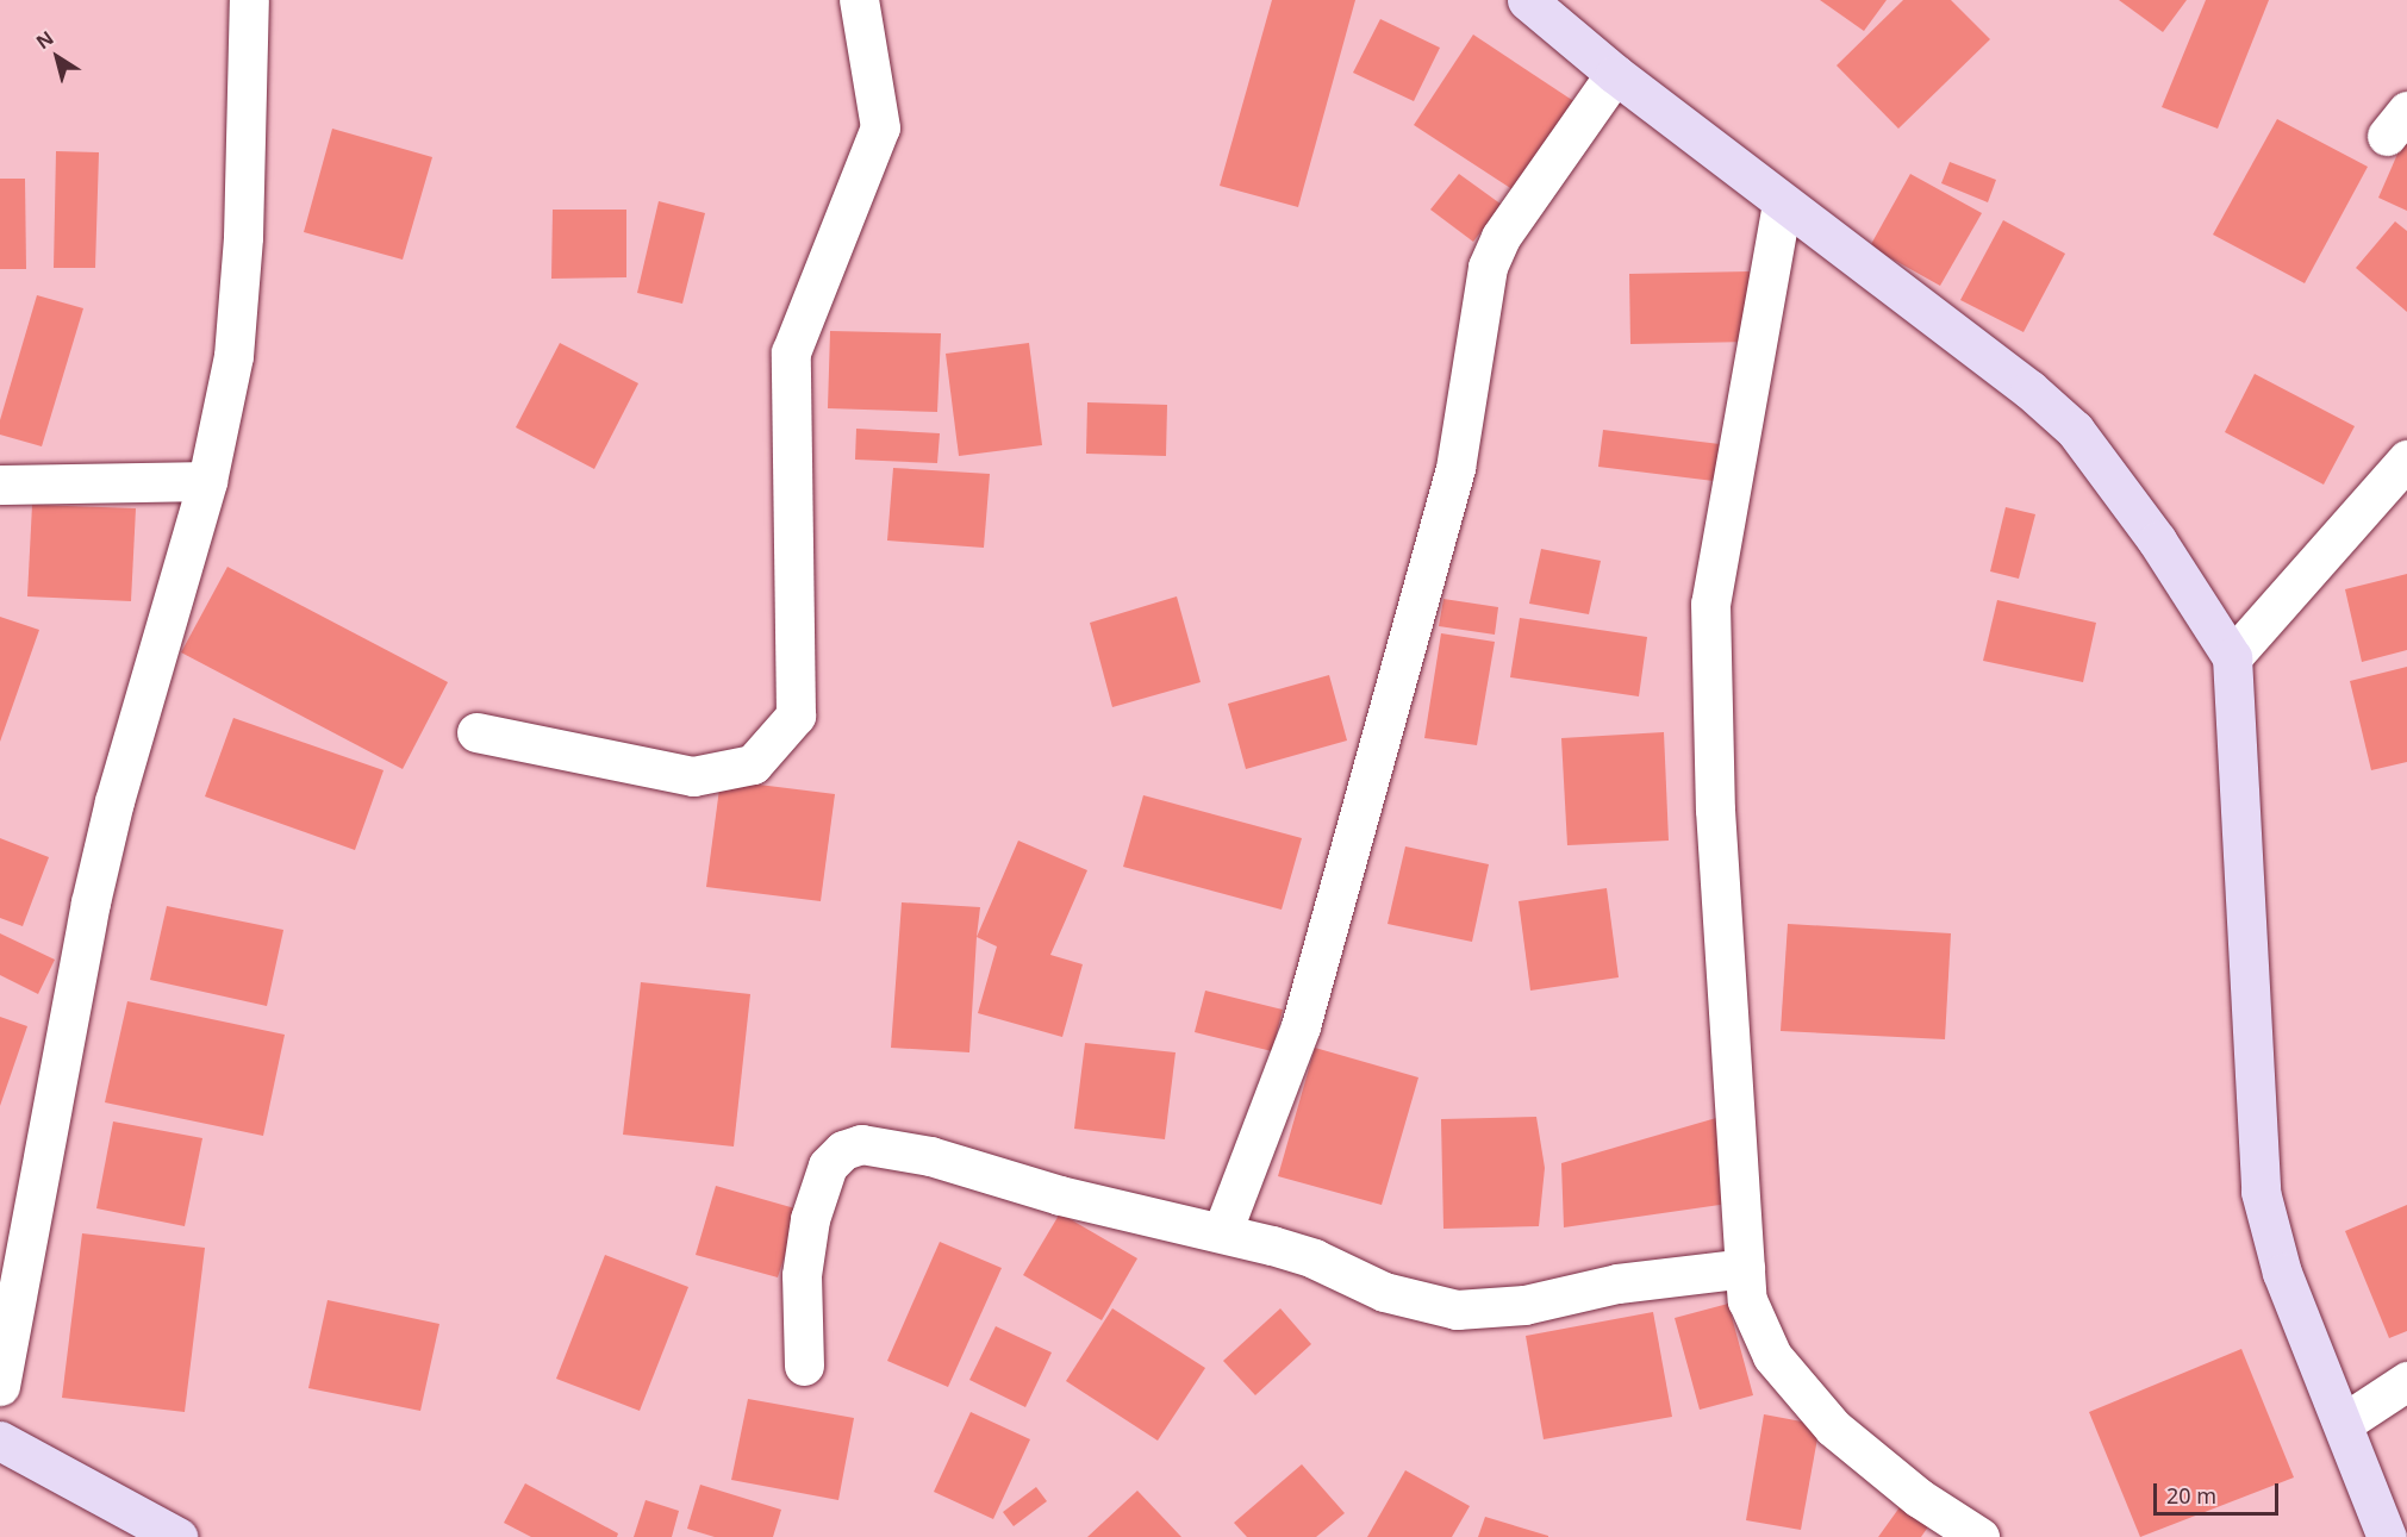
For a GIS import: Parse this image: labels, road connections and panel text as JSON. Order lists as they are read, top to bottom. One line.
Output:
{"scale_bar":"20 m","north":"top left"}
